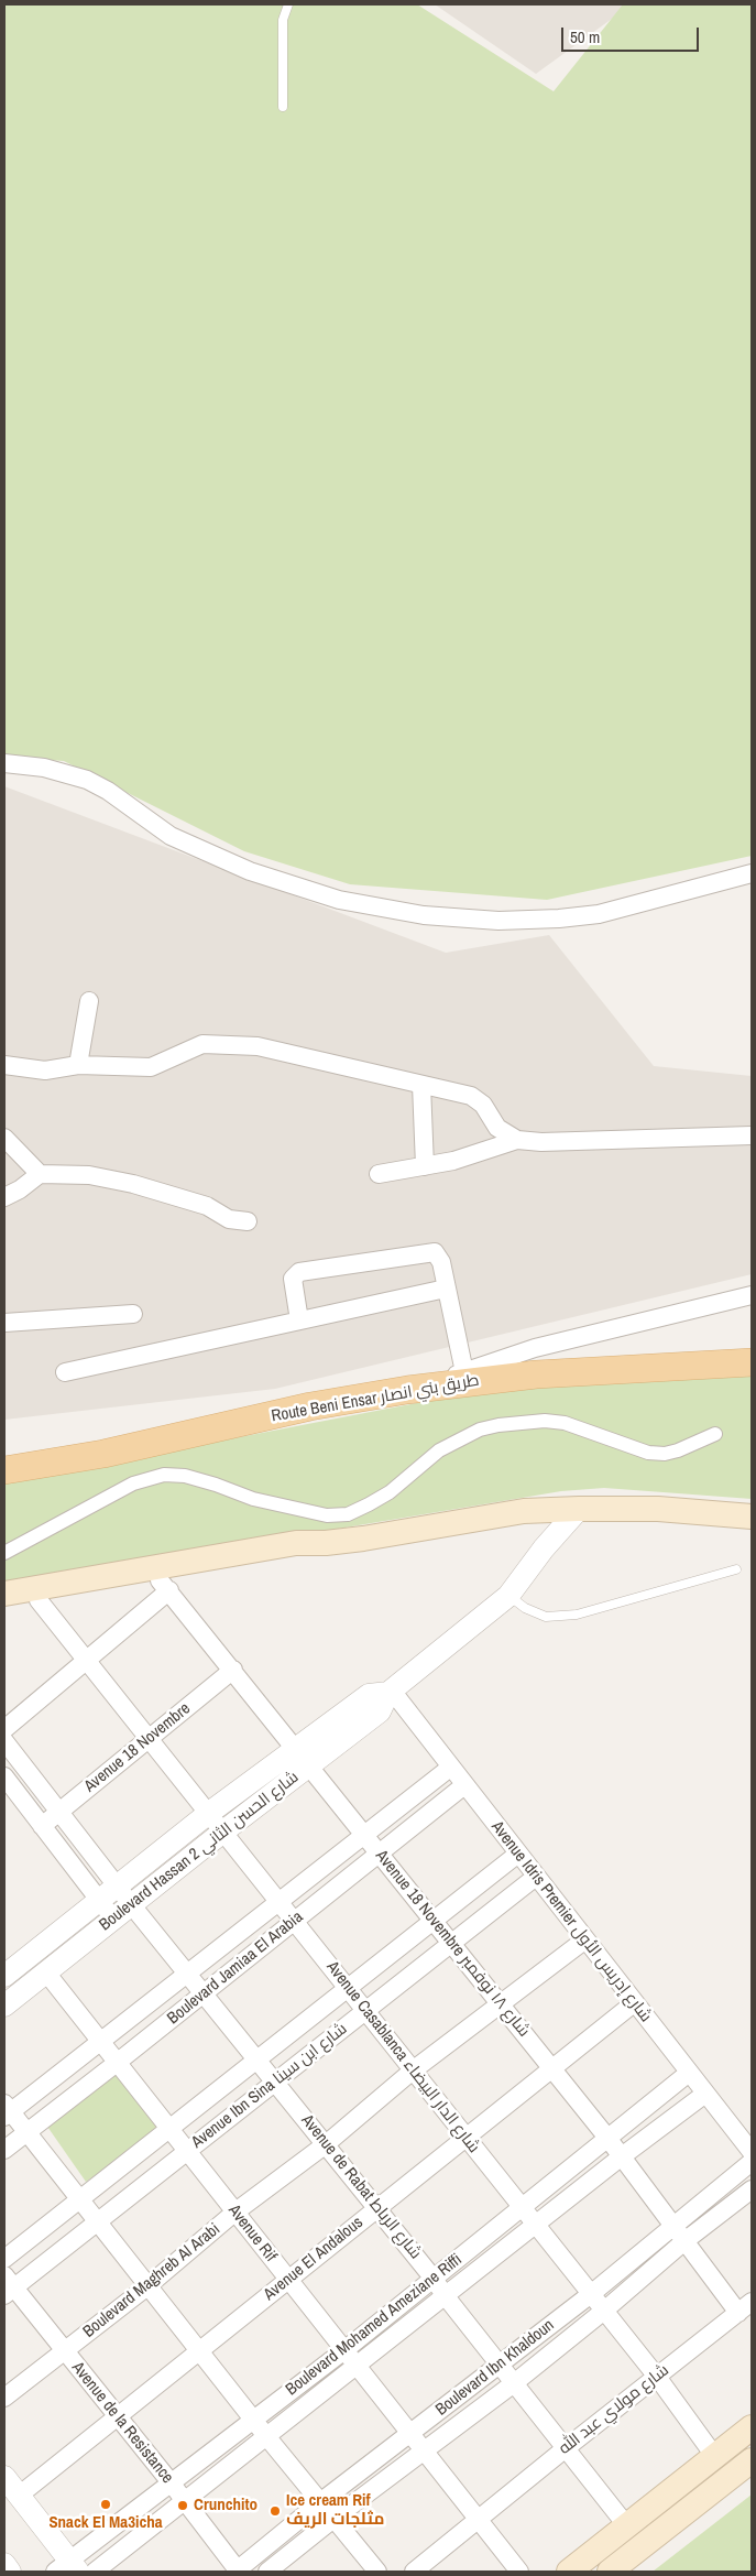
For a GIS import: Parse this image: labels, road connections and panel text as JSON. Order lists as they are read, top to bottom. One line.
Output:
{"streets":{"main road":["Route Beni Ensar طريق بني انصار"],"street":["Avenue 18 Novembre","Boulevard Hassan 2 شارع الحسن الثاني","Avenue Idris Premier شارع إدريس الأول","Avenue 18 Novembre شارع ١٨ نوفمبر","Boulevard Jamiaa El Arabia","Avenue Casablanca شارع الدار البيضاء","Avenue Ibn Sina شارع ابن سينا","Avenue de Rabat شارع الرباط","Avenue Rif","Avenue El Andalous","Boulevard Maghreb Al Arabi","Boulevard Mohamed Ameziane Riffi","Boulevard Ibn Khaldoun","شارع مولاي عبد الله","Avenue de la Resistance"]},"crossings":[["Avenue 18 Novembre","Avenue 18 Novembre شارع ١٨ نوفمبر"],["Avenue 18 Novembre","Avenue Casablanca شارع الدار البيضاء"],["Avenue 18 Novembre","Avenue de Rabat شارع الرباط"],["Boulevard Hassan 2 شارع الحسن الثاني","Avenue Idris Premier شارع إدريس الأول"],["Boulevard Hassan 2 شارع الحسن الثاني","Avenue 18 Novembre شارع ١٨ نوفمبر"],["Boulevard Hassan 2 شارع الحسن الثاني","Avenue Casablanca شارع الدار البيضاء"],["Boulevard Hassan 2 شارع الحسن الثاني","Avenue de Rabat شارع الرباط"],["Boulevard Hassan 2 شارع الحسن الثاني","Avenue Rif"],["Avenue Idris Premier شارع إدريس الأول","Boulevard Jamiaa El Arabia"],["Avenue Idris Premier شارع إدريس الأول","Avenue Ibn Sina شارع ابن سينا"],["Avenue Idris Premier شارع إدريس الأول","Avenue El Andalous"],["Avenue Idris Premier شارع إدريس الأول","Boulevard Maghreb Al Arabi"],["Avenue Idris Premier شارع إدريس الأول","Boulevard Mohamed Ameziane Riffi"],["Avenue 18 Novembre شارع ١٨ نوفمبر","Boulevard Jamiaa El Arabia"],["Avenue 18 Novembre شارع ١٨ نوفمبر","Avenue Ibn Sina شارع ابن سينا"],["Avenue 18 Novembre شارع ١٨ نوفمبر","Avenue El Andalous"],["Avenue 18 Novembre شارع ١٨ نوفمبر","Boulevard Maghreb Al Arabi"],["Avenue 18 Novembre شارع ١٨ نوفمبر","Boulevard Mohamed Ameziane Riffi"],["Avenue 18 Novembre شارع ١٨ نوفمبر","Boulevard Ibn Khaldoun"],["Avenue 18 Novembre شارع ١٨ نوفمبر","شارع مولاي عبد الله"],["Boulevard Jamiaa El Arabia","Avenue Casablanca شارع الدار البيضاء"],["Boulevard Jamiaa El Arabia","Avenue de Rabat شارع الرباط"],["Boulevard Jamiaa El Arabia","Avenue Rif"],["Avenue Casablanca شارع الدار البيضاء","Avenue Ibn Sina شارع ابن سينا"],["Avenue Casablanca شارع الدار البيضاء","Avenue El Andalous"],["Avenue Casablanca شارع الدار البيضاء","Boulevard Maghreb Al Arabi"],["Avenue Casablanca شارع الدار البيضاء","Boulevard Mohamed Ameziane Riffi"],["Avenue Casablanca شارع الدار البيضاء","Boulevard Ibn Khaldoun"],["Avenue Casablanca شارع الدار البيضاء","شارع مولاي عبد الله"],["Avenue Ibn Sina شارع ابن سينا","Avenue de Rabat شارع الرباط"],["Avenue Ibn Sina شارع ابن سينا","Avenue Rif"],["Avenue Ibn Sina شارع ابن سينا","Avenue de la Resistance"],["Avenue de Rabat شارع الرباط","Avenue El Andalous"],["Avenue de Rabat شارع الرباط","Boulevard Maghreb Al Arabi"],["Avenue de Rabat شارع الرباط","Boulevard Mohamed Ameziane Riffi"],["Avenue de Rabat شارع الرباط","Boulevard Ibn Khaldoun"],["Avenue de Rabat شارع الرباط","شارع مولاي عبد الله"],["Avenue Rif","Avenue El Andalous"],["Avenue Rif","Boulevard Maghreb Al Arabi"],["Avenue Rif","Boulevard Mohamed Ameziane Riffi"],["Avenue Rif","Boulevard Ibn Khaldoun"],["Avenue Rif","شارع مولاي عبد الله"],["Avenue El Andalous","Avenue de la Resistance"],["Boulevard Maghreb Al Arabi","Avenue de la Resistance"],["Boulevard Mohamed Ameziane Riffi","Avenue de la Resistance"],["Boulevard Ibn Khaldoun","Avenue de la Resistance"]],"places":["Snack El Ma3icha","Crunchito","Ice cream Rif مثلجات الريف"],"scale_bar":"50 m"}
